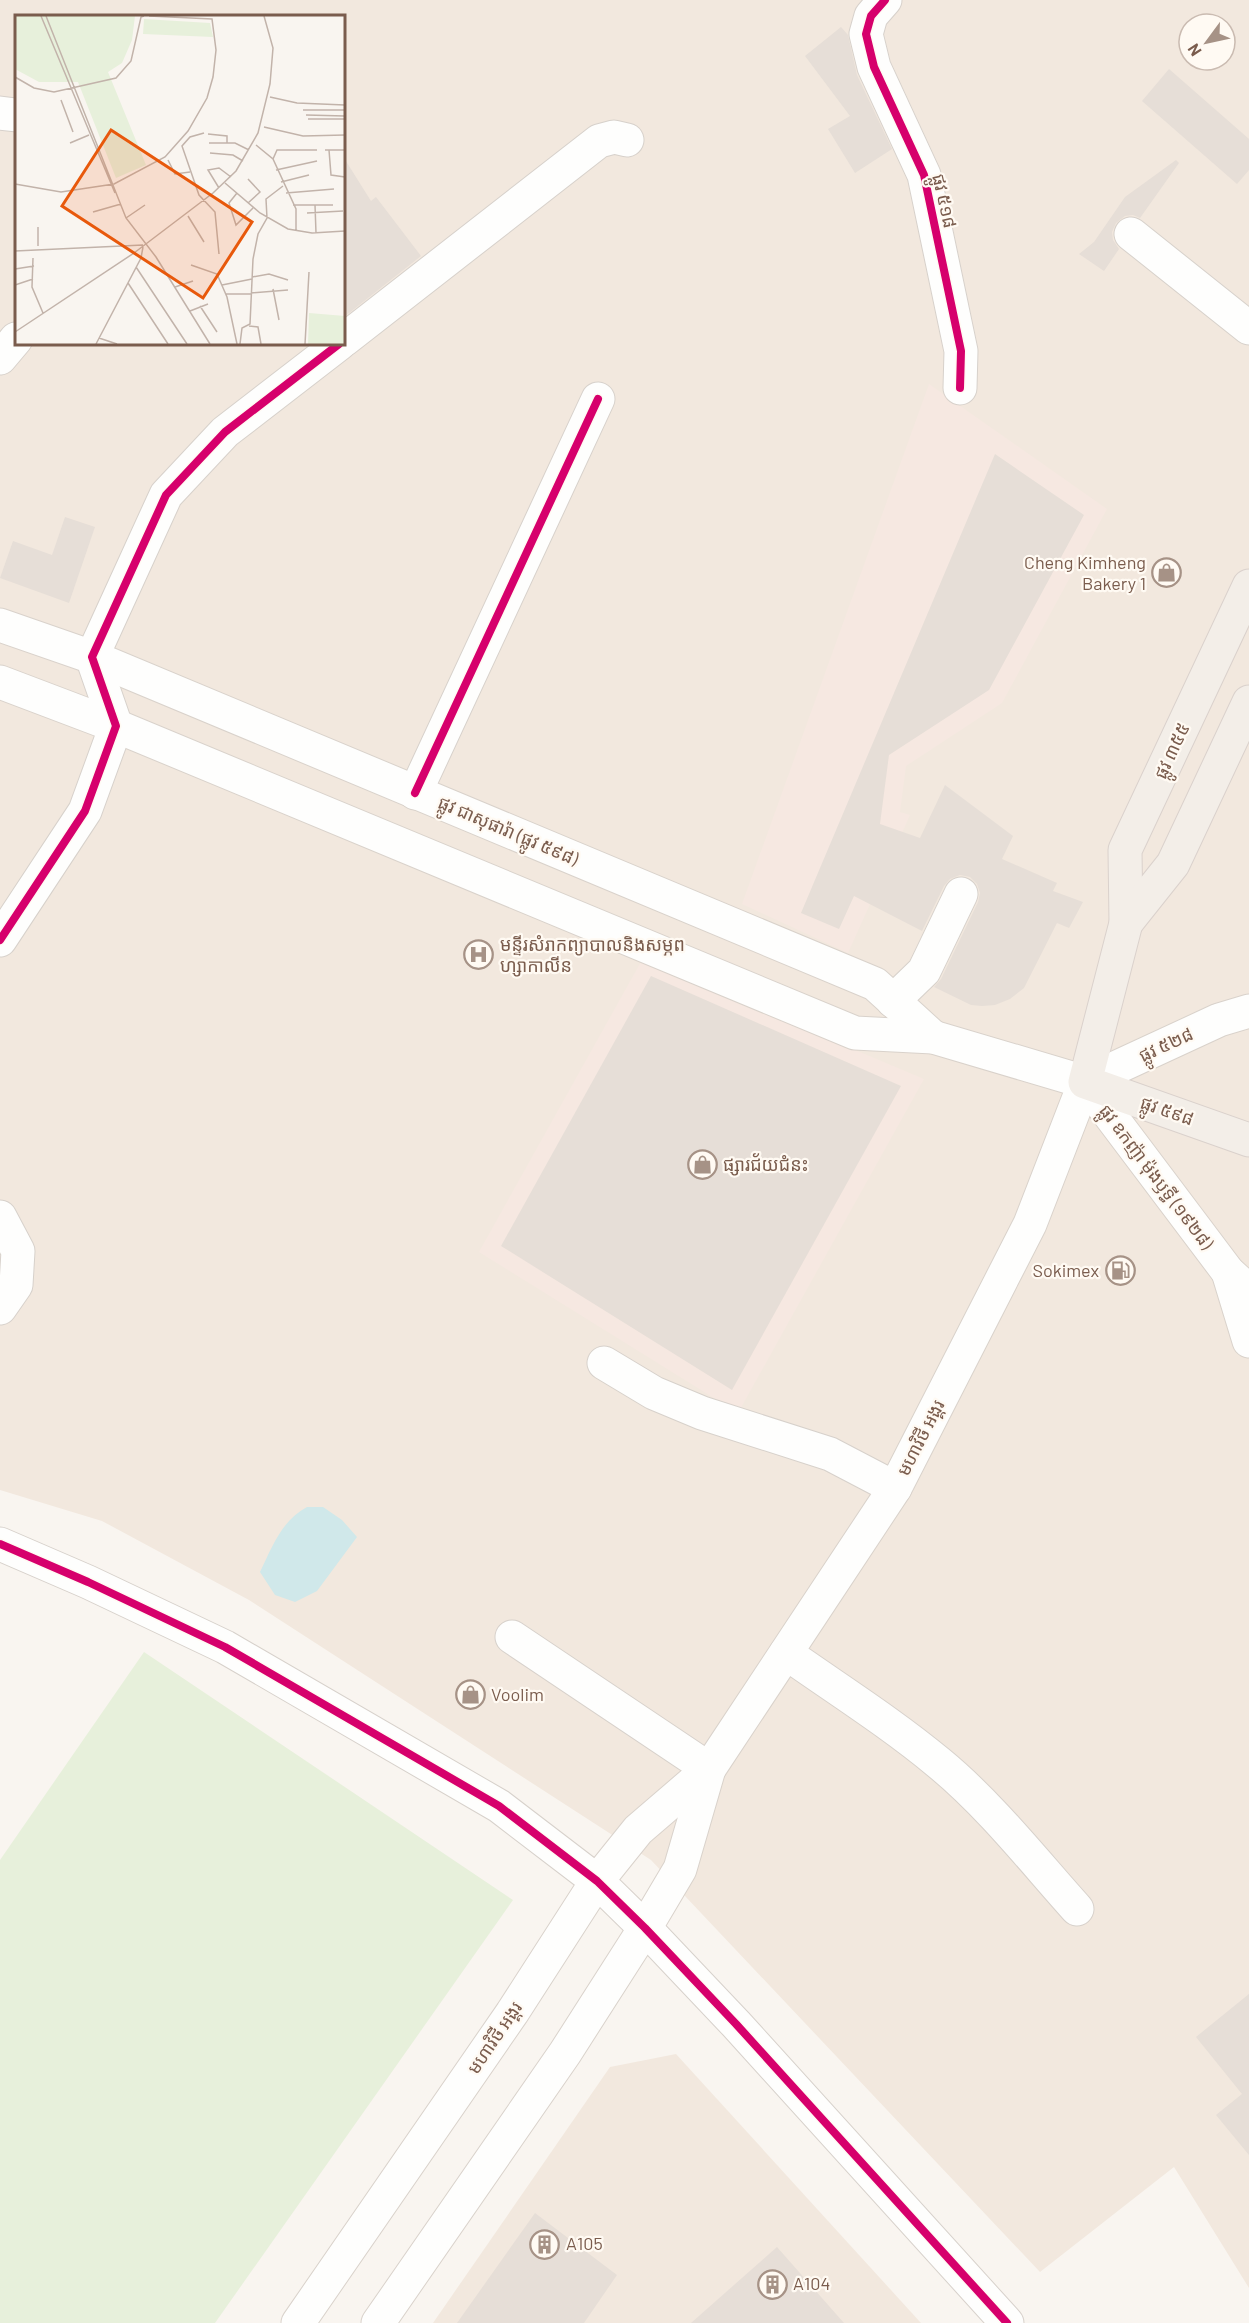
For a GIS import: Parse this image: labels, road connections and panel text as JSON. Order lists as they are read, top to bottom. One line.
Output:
{"streets":{"main road":["ផ្លូវ ៣៥៥","ផ្លូវ ៥៩៨"],"street":["ផ្លូវ ៥១៨","ផ្លូវ ជាសុផារ៉ា (ផ្លូវ ៥៩៨)","ផ្លូវ ៥២៨","ផ្លូវ ឧកញ៉ា ម៉ុងឫទ្ធី (១៩២៨)","មហាវិថី អង្គរ"]},"crossings":[["ផ្លូវ ៣៥៥","ផ្លូវ ជាសុផារ៉ា (ផ្លូវ ៥៩៨)"],["ផ្លូវ ៣៥៥","ផ្លូវ ៥២៨"],["ផ្លូវ ៣៥៥","ផ្លូវ ៥៩៨"],["ផ្លូវ ៣៥៥","ផ្លូវ ឧកញ៉ា ម៉ុងឫទ្ធី (១៩២៨)"],["ផ្លូវ ៣៥៥","មហាវិថី អង្គរ"],["ផ្លូវ ជាសុផារ៉ា (ផ្លូវ ៥៩៨)","ផ្លូវ ៥២៨"],["ផ្លូវ ជាសុផារ៉ា (ផ្លូវ ៥៩៨)","ផ្លូវ ៥៩៨"],["ផ្លូវ ជាសុផារ៉ា (ផ្លូវ ៥៩៨)","ផ្លូវ ឧកញ៉ា ម៉ុងឫទ្ធី (១៩២៨)"],["ផ្លូវ ជាសុផារ៉ា (ផ្លូវ ៥៩៨)","មហាវិថី អង្គរ"],["ផ្លូវ ៥២៨","ផ្លូវ ៥៩៨"],["ផ្លូវ ៥២៨","ផ្លូវ ឧកញ៉ា ម៉ុងឫទ្ធី (១៩២៨)"],["ផ្លូវ ៥២៨","មហាវិថី អង្គរ"],["ផ្លូវ ៥៩៨","ផ្លូវ ឧកញ៉ា ម៉ុងឫទ្ធី (១៩២៨)"],["ផ្លូវ ៥៩៨","មហាវិថី អង្គរ"],["ផ្លូវ ឧកញ៉ា ម៉ុងឫទ្ធី (១៩២៨)","មហាវិថី អង្គរ"]],"places":{"shop":["Cheng Kimheng Bakery 1","ផ្សារជ័យជំនះ","Voolim"],"hospital":["មន្ទីរសំរាកព្យាបាលនិងសម្ភព ហ្សាកាលីន"],"fuel station":["Sokimex"],"building":["A105","A104"]},"north":"bottom left"}
